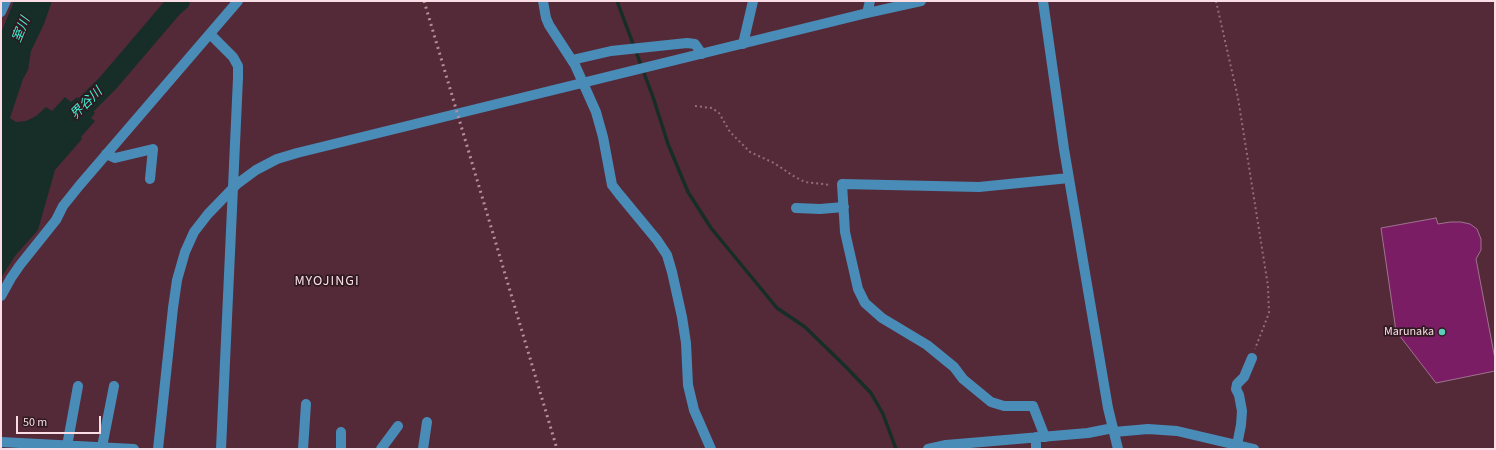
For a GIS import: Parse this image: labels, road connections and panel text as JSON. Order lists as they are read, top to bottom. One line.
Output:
{"districts":["MYOJINGI"],"water":["室川","界谷川"],"places":["Marunaka"],"scale_bar":"50 m"}
